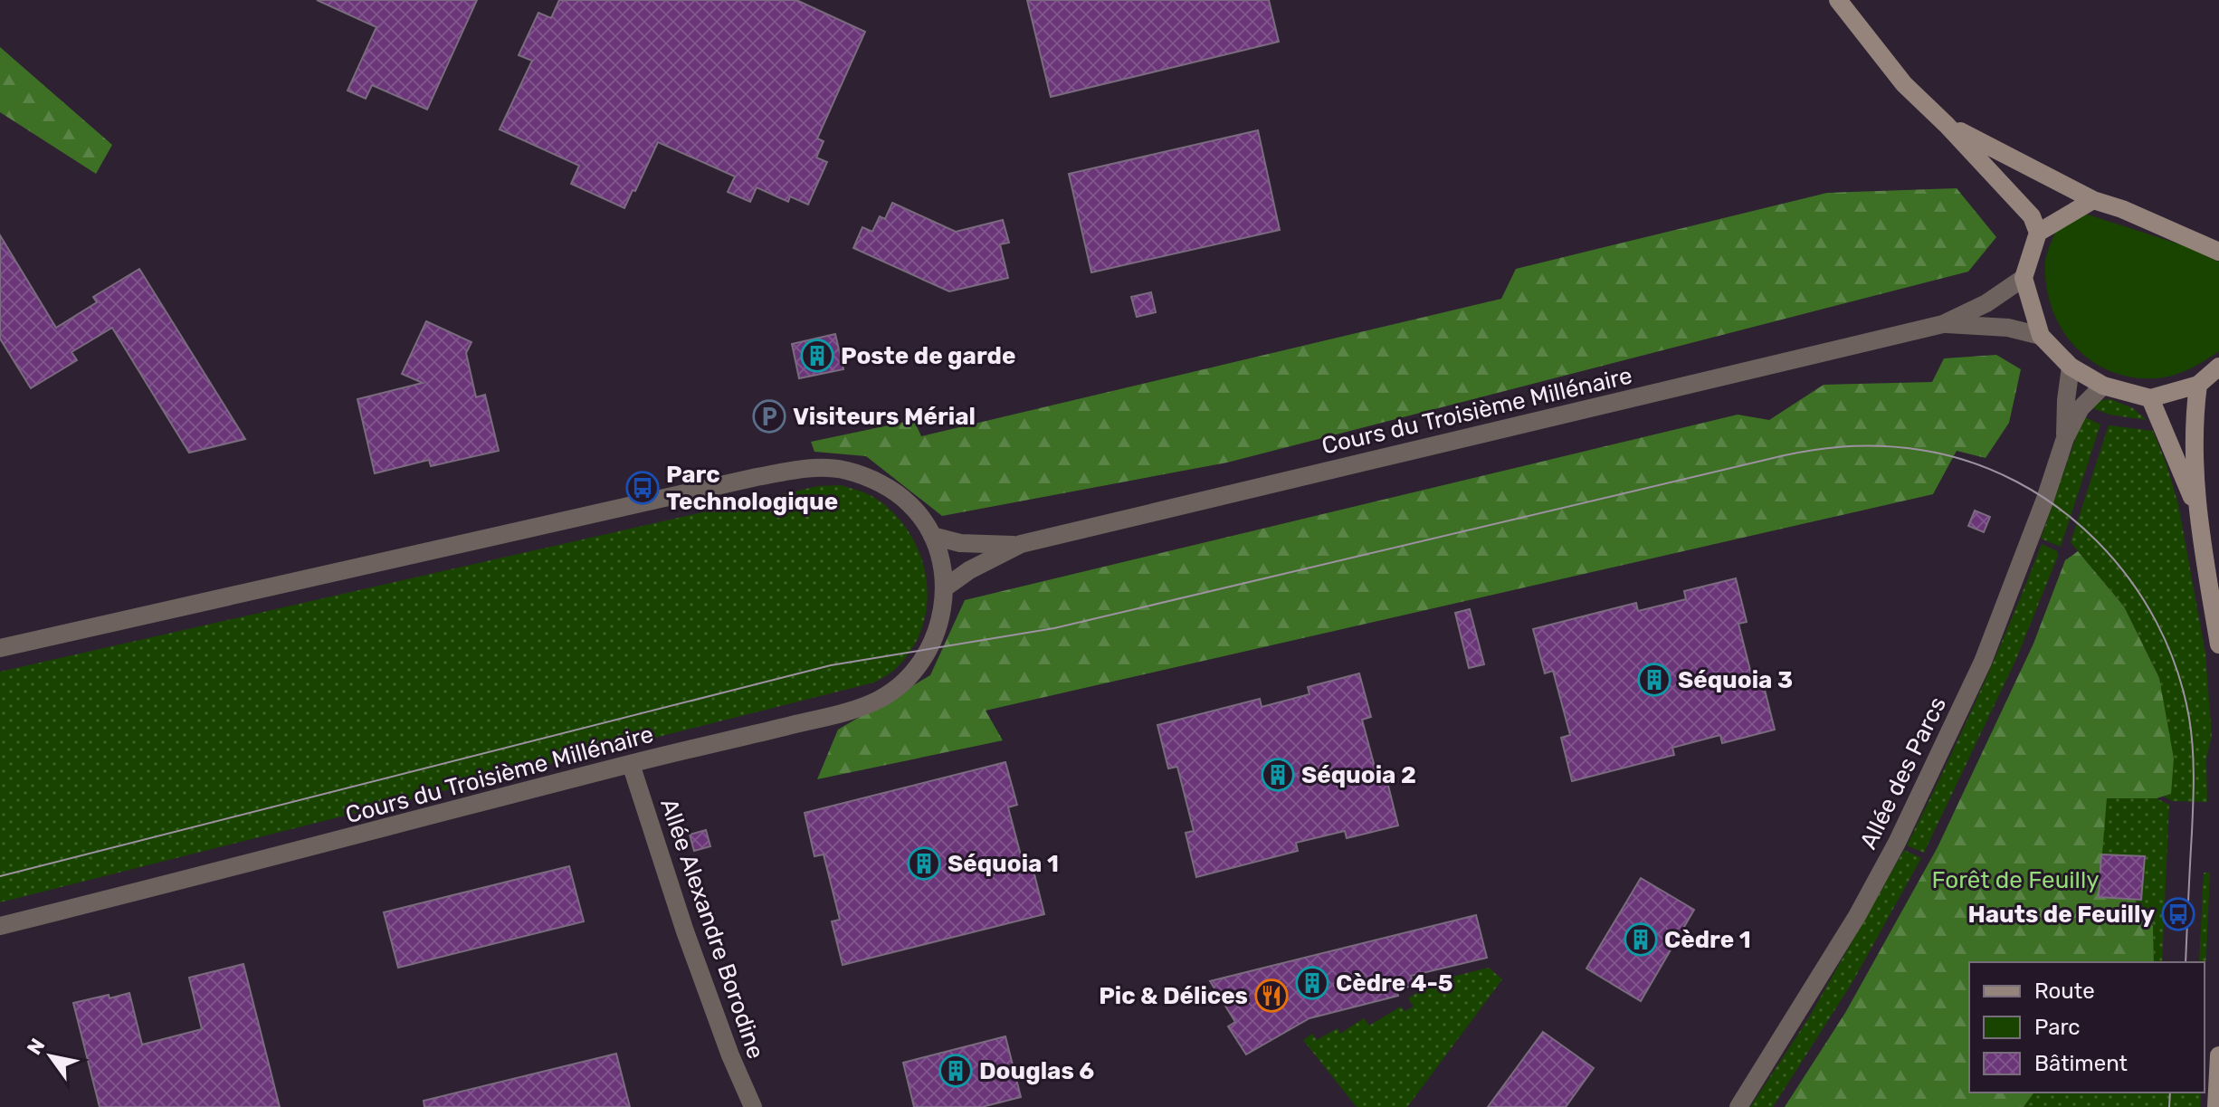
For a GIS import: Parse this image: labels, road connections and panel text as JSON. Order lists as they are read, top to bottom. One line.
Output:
{"streets":{"street":["Cours du Troisième Millénaire","Allée des Parcs","Allée Alexandre Borodine"]},"crossings":[["Cours du Troisième Millénaire","Allée Alexandre Borodine"]],"parks":["Forêt de Feuilly"],"places":{"building":["Poste de garde","Séquoia 3","Séquoia 2","Séquoia 1","Cèdre 1","Cèdre 4-5","Douglas 6"],"parking":["Visiteurs Mérial"],"bus stop":["Parc Technologique","Hauts de Feuilly"],"restaurant":["Pic & Délices"]},"legend":["Route","Parc","Bâtiment"],"north":"top left"}
